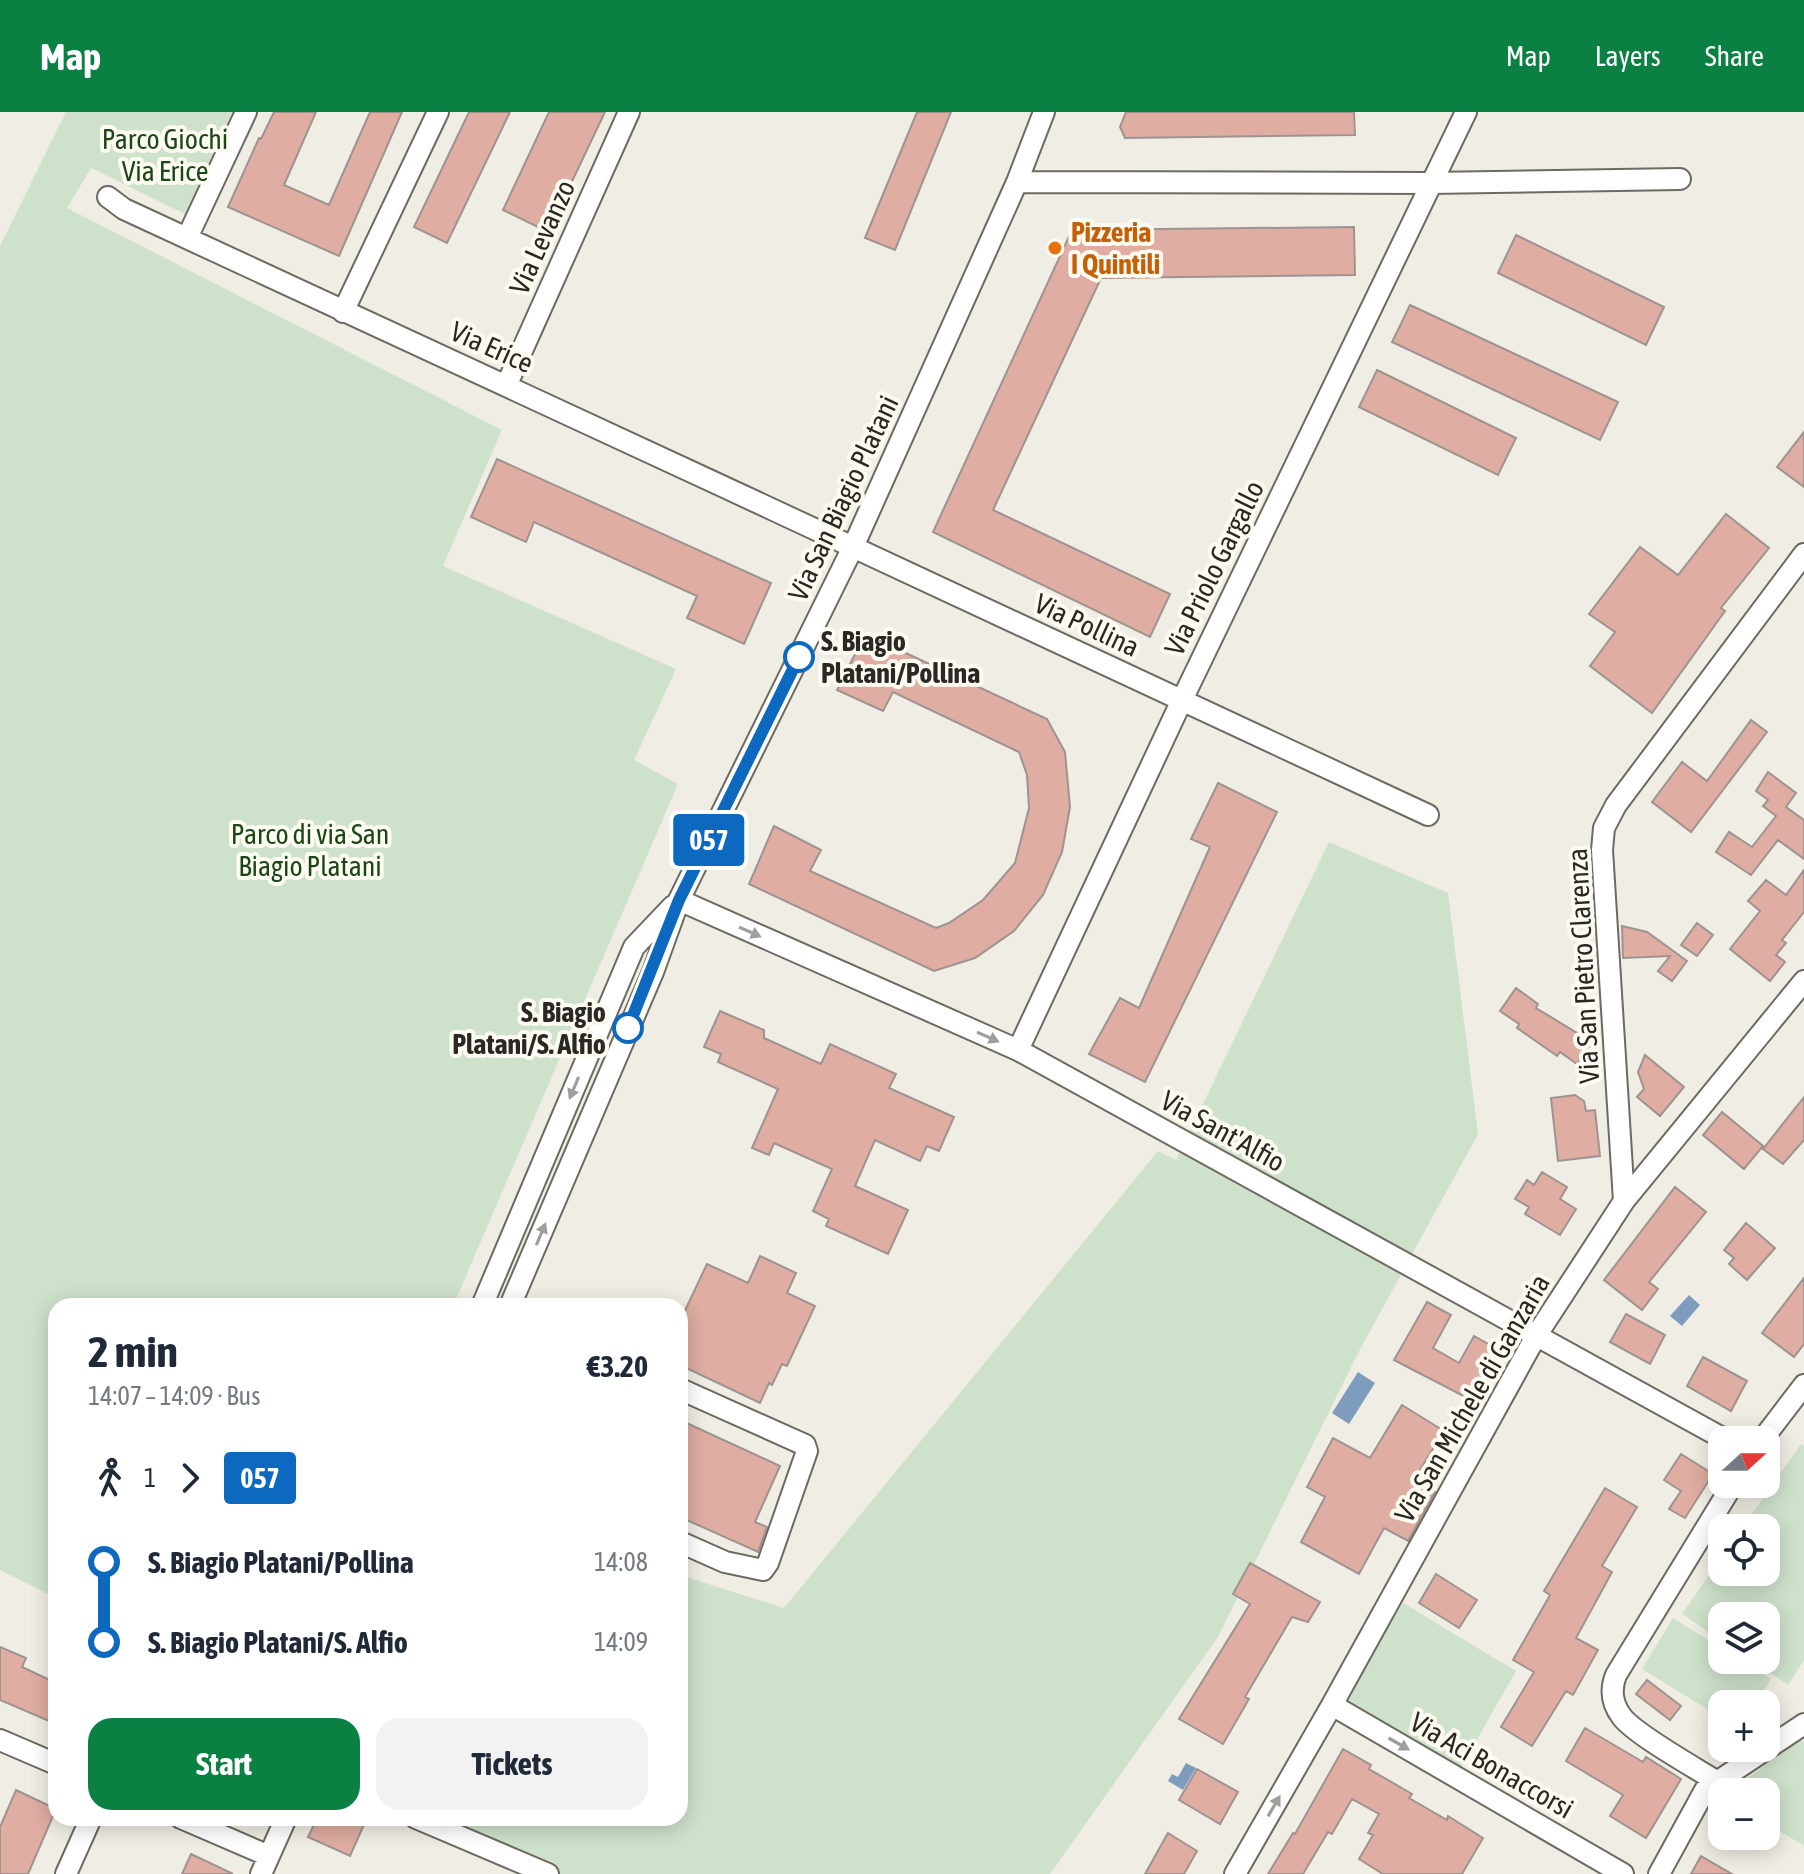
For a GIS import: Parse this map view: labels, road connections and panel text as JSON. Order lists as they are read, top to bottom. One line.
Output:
{"streets":{"street":["Via Levanzo","Via Erice","Via San Biagio Platani","Via Priolo Gargallo","Via Pollina","Via San Pietro Clarenza","Via Sant'Alfio","Via San Michele di Ganzaria","Via Aci Bonaccorsi"]},"crossings":[["Via Levanzo","Via Erice"],["Via Erice","Via San Biagio Platani"],["Via Erice","Via Pollina"],["Via San Biagio Platani","Via Pollina"],["Via San Biagio Platani","Via Sant'Alfio"],["Via Priolo Gargallo","Via Pollina"],["Via Priolo Gargallo","Via Sant'Alfio"],["Via San Pietro Clarenza","Via San Michele di Ganzaria"],["Via Sant'Alfio","Via San Michele di Ganzaria"],["Via San Michele di Ganzaria","Via Aci Bonaccorsi"]],"one_way":["Via Aci Bonaccorsi"],"parks":["Parco Giochi Via Erice","Parco di via San Biagio Platani"],"places":["Pizzeria I Quintili","S. Biagio Platani/Pollina","S. Biagio Platani/S. Alfio"],"lines":["bus line 057"],"north":"right","page":{"header":"Map","nav":["Map","Layers","Share"],"on_map":"057","heading":["2 min","14:07 – 14:09 · Bus","€3.20"],"map_buttons":["+","−"],"legs":["1","057"],"list":[{"name":"S. Biagio Platani/Pollina","value":"14:08"},{"name":"S. Biagio Platani/S. Alfio","value":"14:09"}],"buttons":["Start","Tickets"]}}
